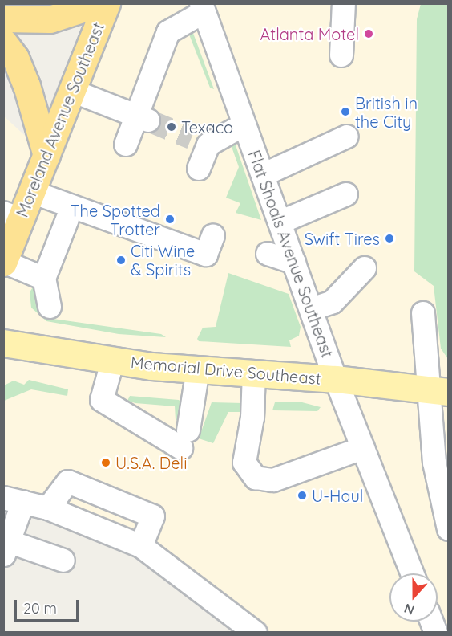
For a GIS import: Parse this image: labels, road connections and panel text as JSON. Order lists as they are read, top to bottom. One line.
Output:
{"streets":{"highway":["Moreland Avenue Southeast"],"main road":["Memorial Drive Southeast"],"street":["Flat Shoals Avenue Southeast"]},"crossings":[["Flat Shoals Avenue Southeast","Memorial Drive Southeast"]],"places":["Atlanta Motel","British in the City","Texaco","The Spotted Trotter","Swift Tires","Citi Wine & Spirits","U.S.A. Deli","U-Haul"],"scale_bar":"20 m","north":"bottom"}
